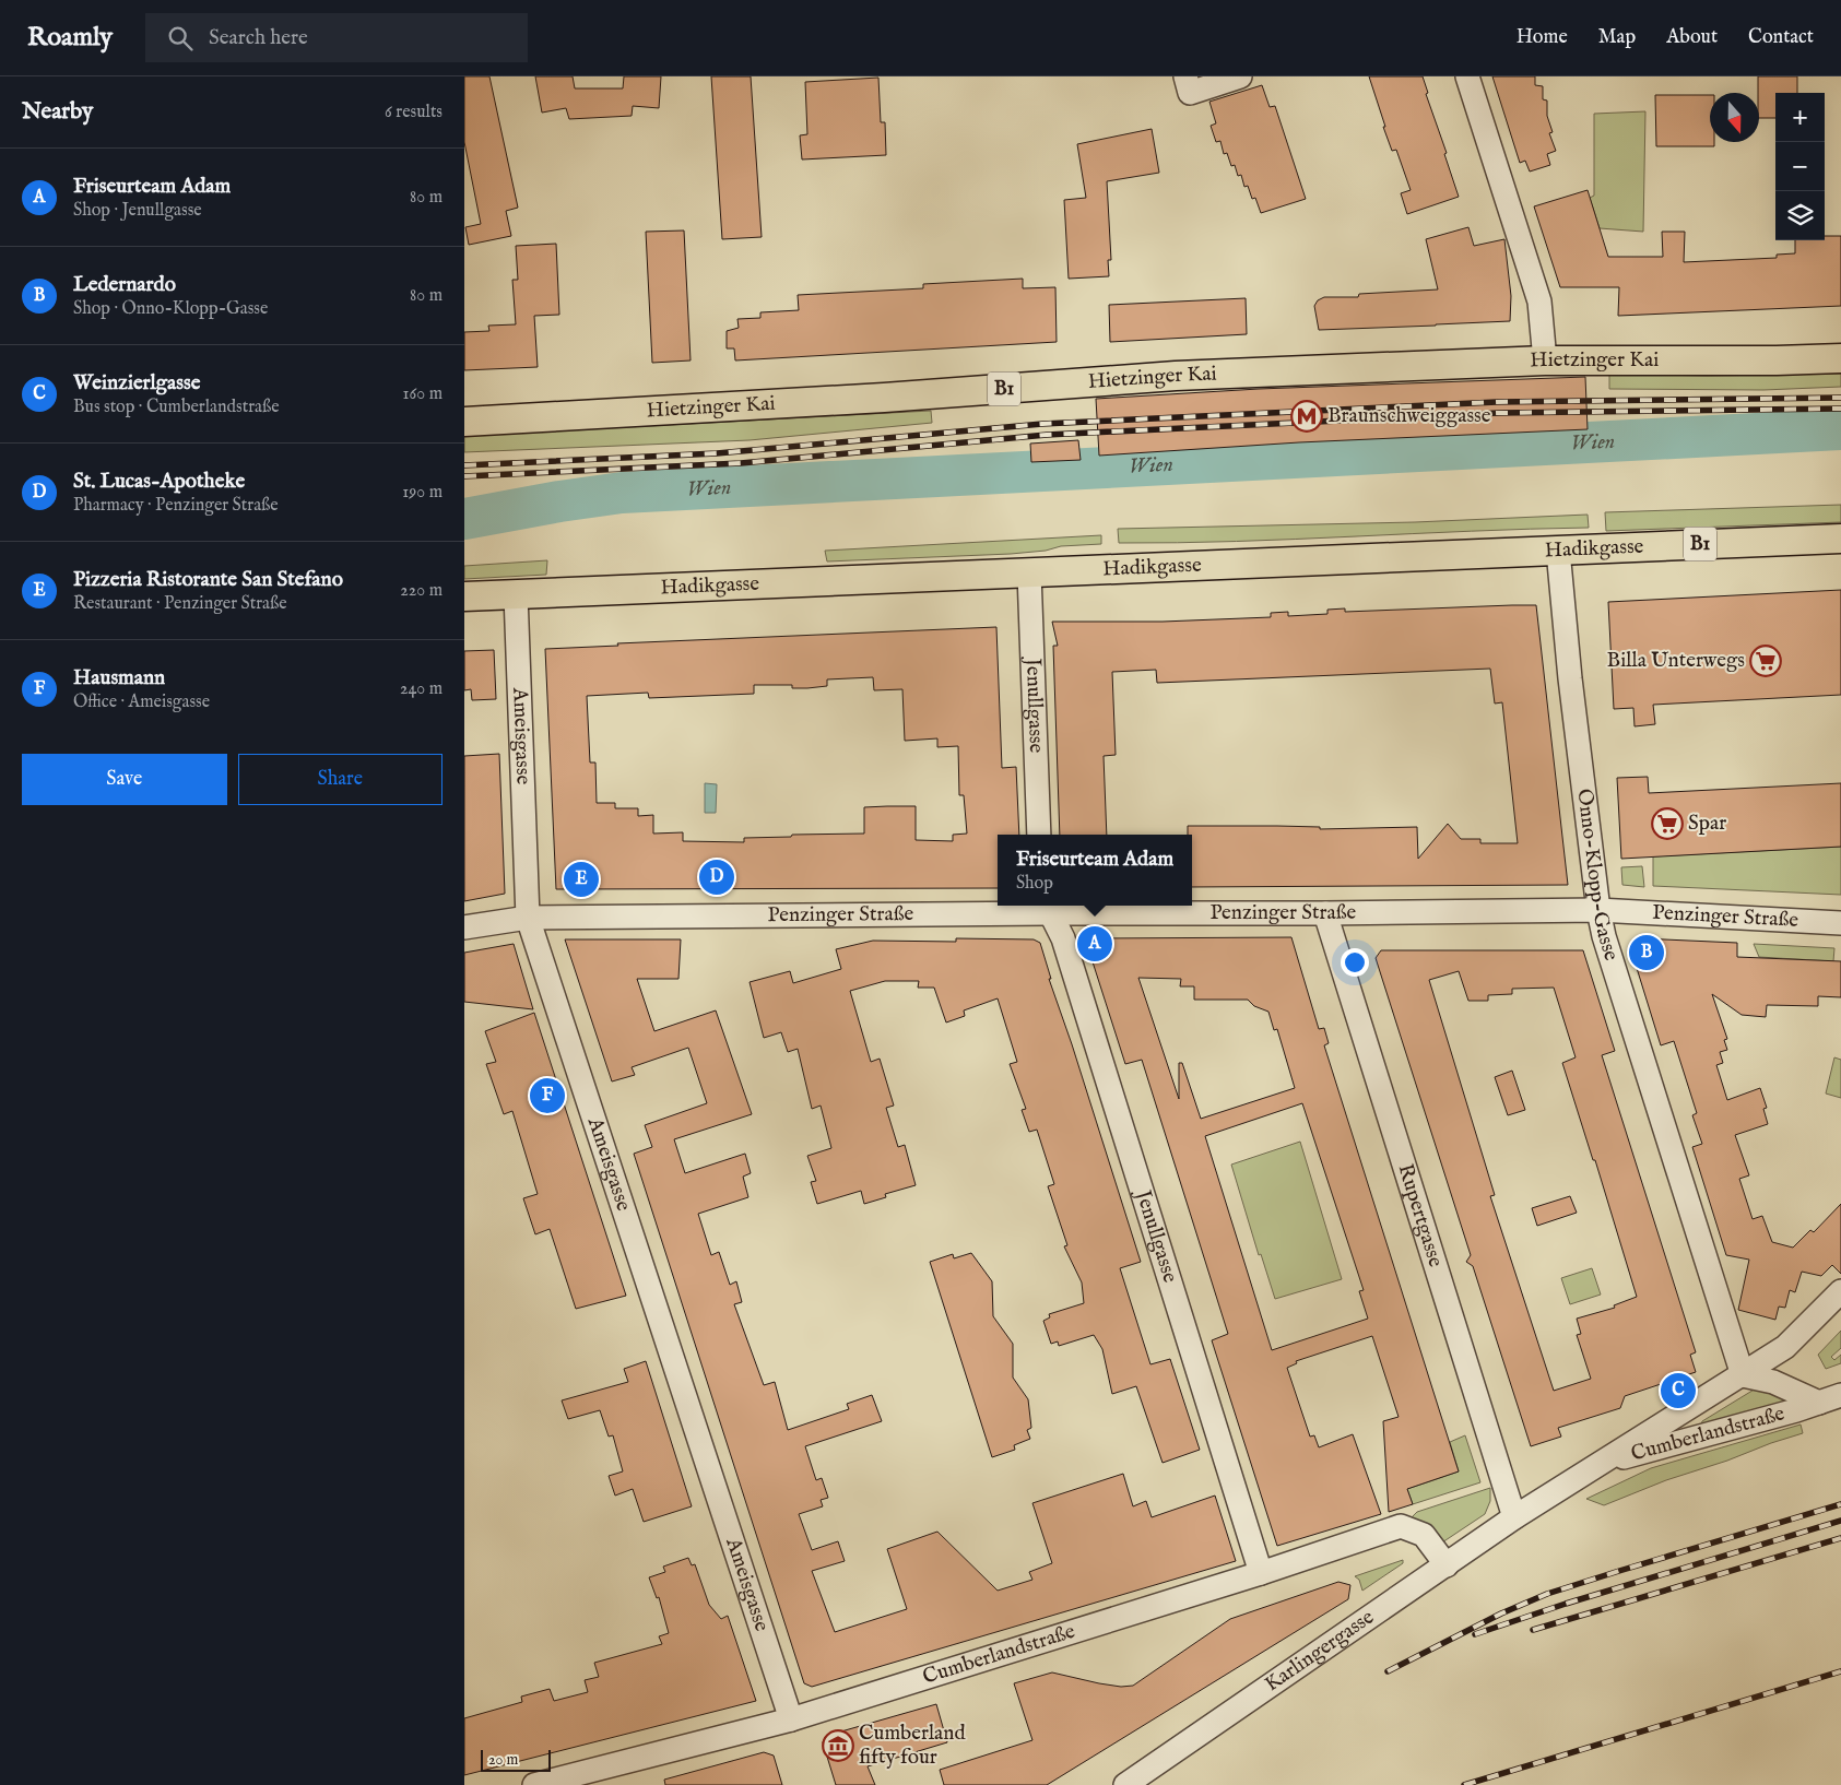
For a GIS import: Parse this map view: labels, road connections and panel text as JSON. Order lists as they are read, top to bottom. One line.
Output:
{"streets":{"main road":["Hietzinger Kai","B1","Hadikgasse"],"street":["Jenullgasse","Ameisgasse","Onno-Klopp-Gasse","Penzinger Straße","Rupertgasse","Cumberlandstraße","Karlingergasse"]},"crossings":[["Hadikgasse","Jenullgasse"],["Hadikgasse","Ameisgasse"],["Hadikgasse","Onno-Klopp-Gasse"],["Jenullgasse","Penzinger Straße"],["Jenullgasse","Cumberlandstraße"],["Ameisgasse","Penzinger Straße"],["Ameisgasse","Cumberlandstraße"],["Onno-Klopp-Gasse","Penzinger Straße"],["Onno-Klopp-Gasse","Cumberlandstraße"],["Penzinger Straße","Rupertgasse"],["Rupertgasse","Cumberlandstraße"],["Rupertgasse","Karlingergasse"],["Cumberlandstraße","Karlingergasse"]],"water":["Wien"],"places":{"metro station":["Braunschweiggasse"],"supermarket":["Billa Unterwegs","Spar"],"museum":["Cumberland fifty four"]},"scale_bar":"20 m","north":"bottom","page":{"header":"Roamly","search":"Search here","nav":["Home","Map","About","Contact"],"heading":["Nearby","6 results"],"map_buttons":["+","−"],"list":[{"mark":"A","name":"Friseurteam Adam","note":"Shop · Jenullgasse","value":"80 m"},{"mark":"B","name":"Ledernardo","note":"Shop · Onno-Klopp-Gasse","value":"80 m"},{"mark":"C","name":"Weinzierlgasse","note":"Bus stop · Cumberlandstraße","value":"160 m"},{"mark":"D","name":"St. Lucas-Apotheke","note":"Pharmacy · Penzinger Straße","value":"190 m"},{"mark":"E","name":"Pizzeria Ristorante San Stefano","note":"Restaurant · Penzinger Straße","value":"220 m"},{"mark":"F","name":"Hausmann","note":"Office · Ameisgasse","value":"240 m"}],"buttons":["Save","Share"],"popup":["Friseurteam Adam","Shop"],"pins":["D","E","A","B","F","C"],"scale":"20 m"}}
